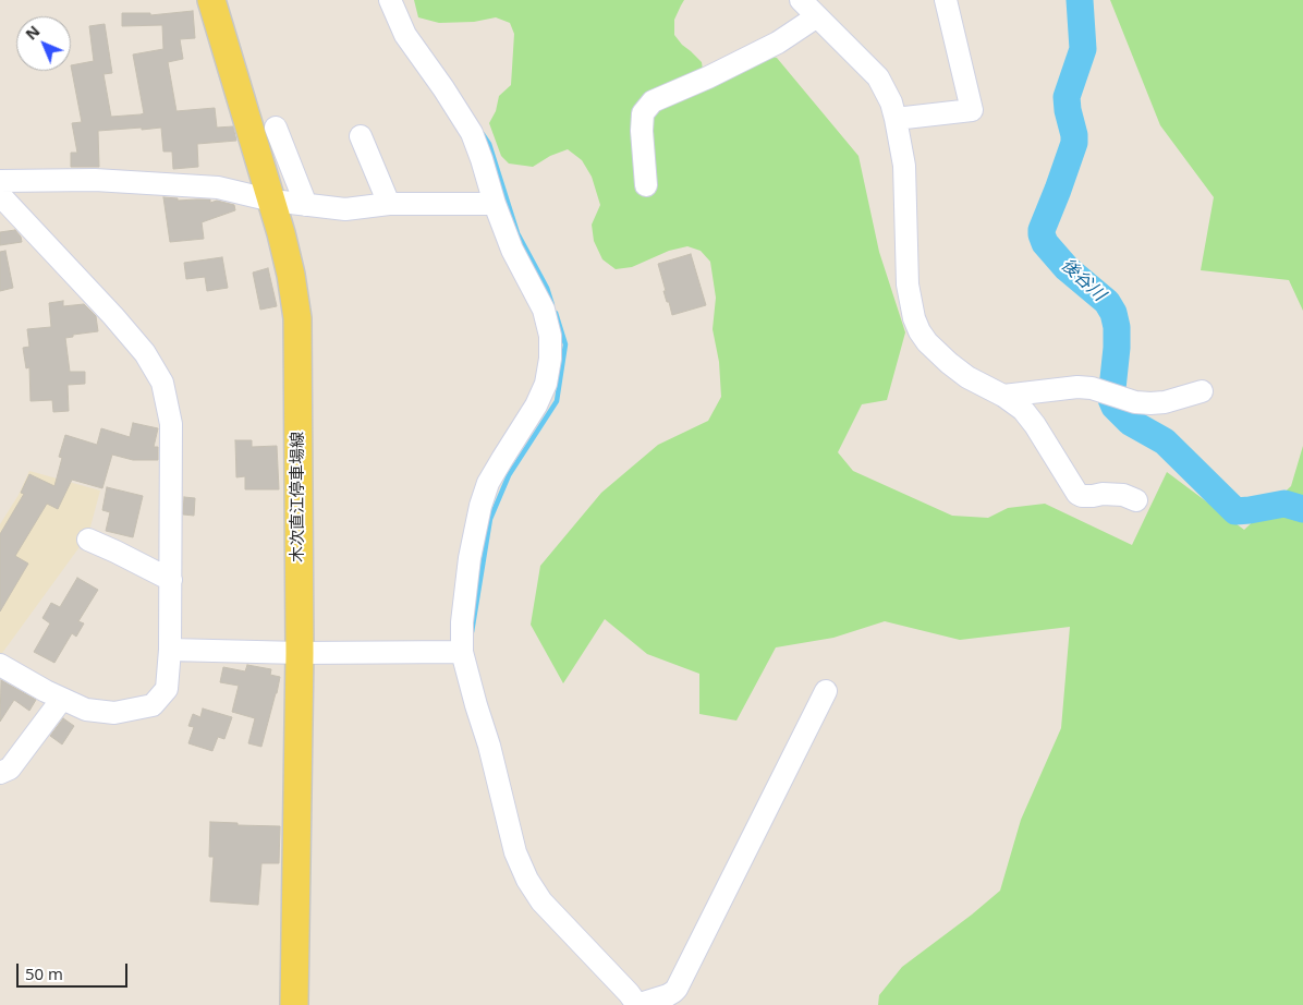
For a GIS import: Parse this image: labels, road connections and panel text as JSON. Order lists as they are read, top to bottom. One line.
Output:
{"streets":{"main road":["木次直江停車場線"]},"water":["後谷川"],"scale_bar":"50 m","north":"top left"}
